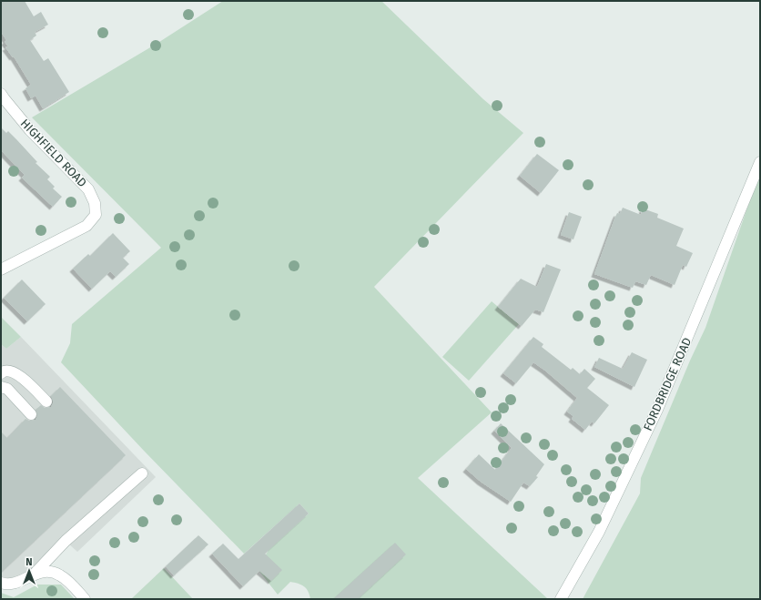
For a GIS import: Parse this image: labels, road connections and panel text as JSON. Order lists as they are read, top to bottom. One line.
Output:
{"streets":{"street":["HIGHFIELD ROAD","FORDBRIDGE ROAD"]},"north":"top"}
